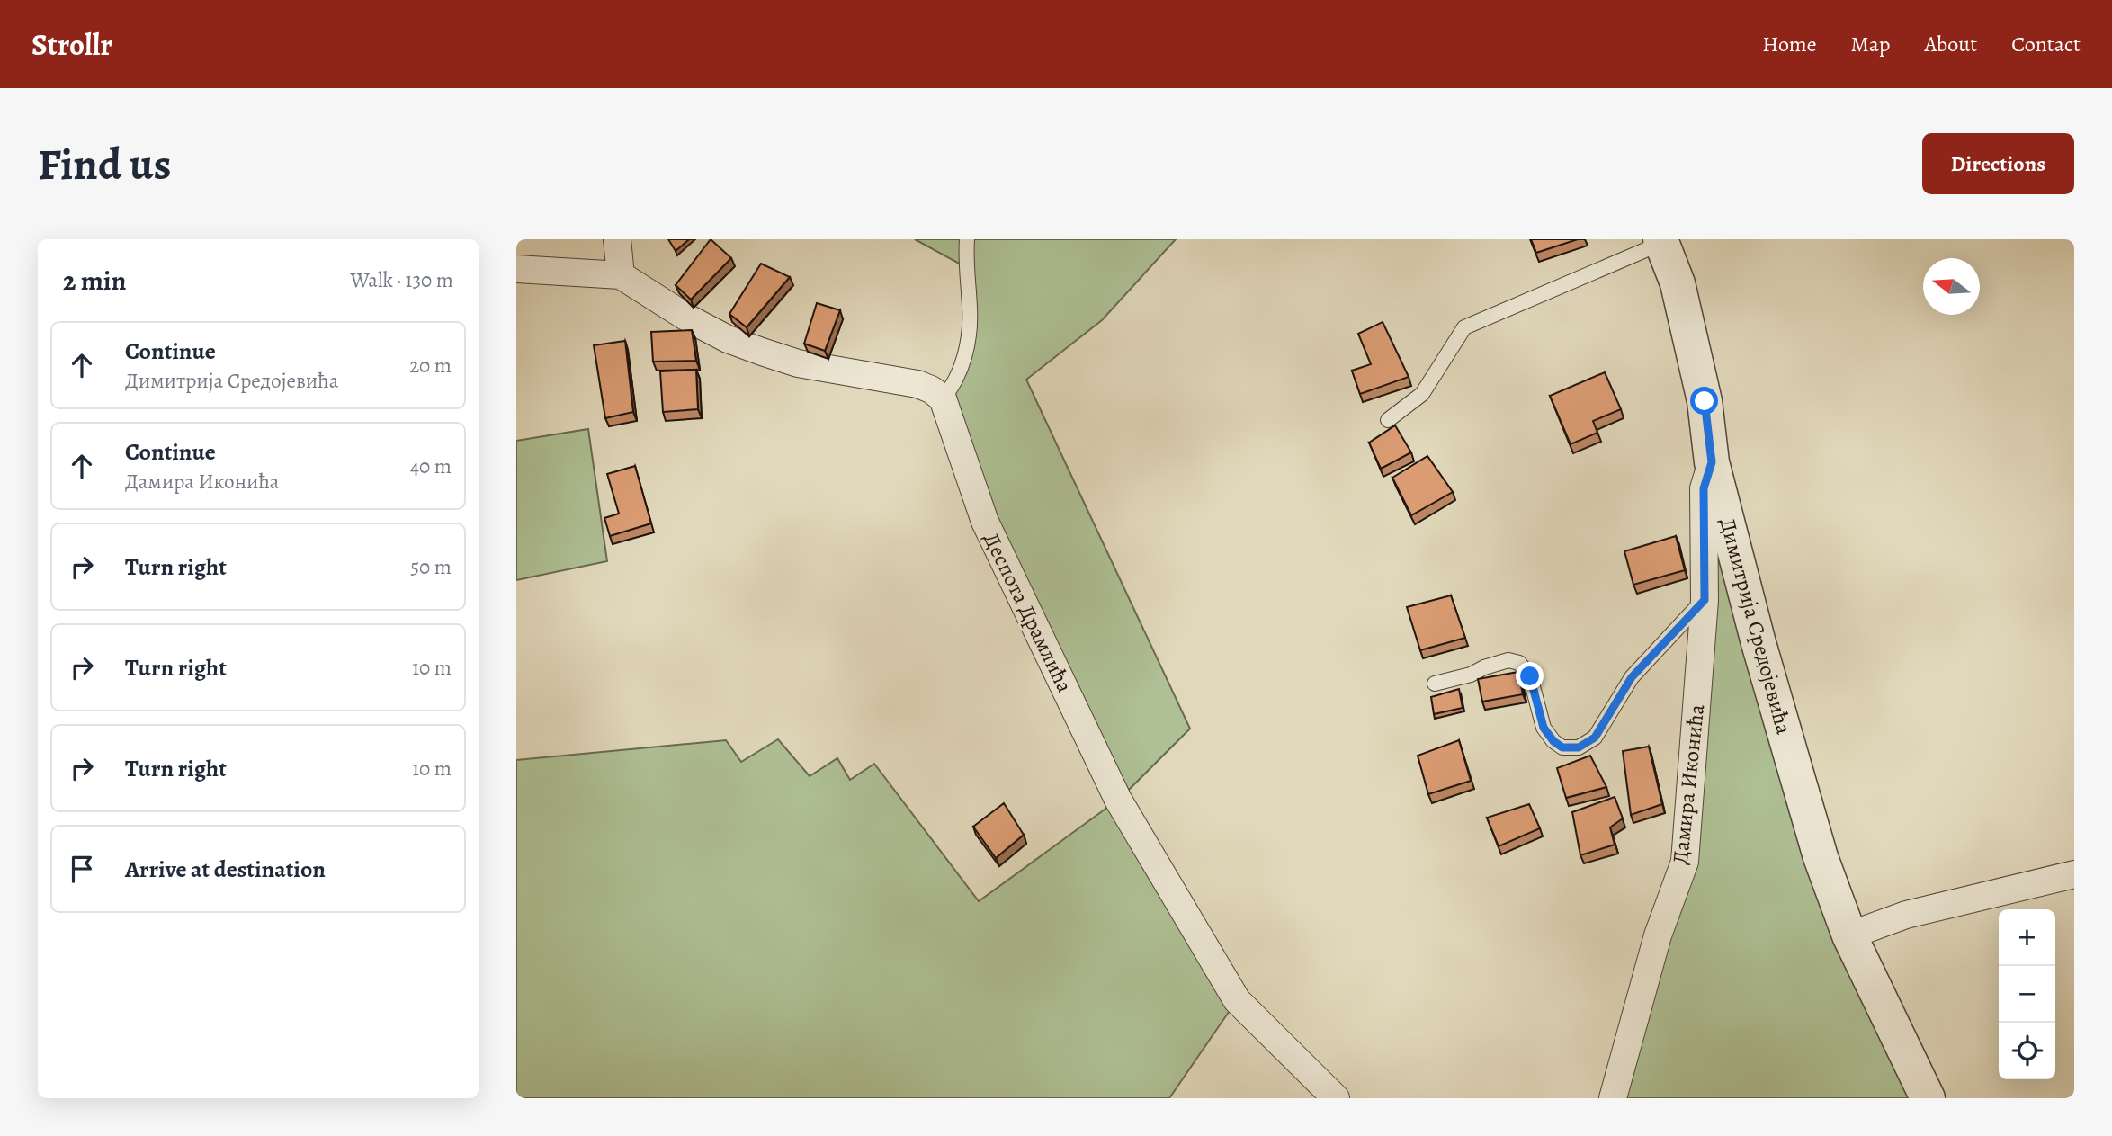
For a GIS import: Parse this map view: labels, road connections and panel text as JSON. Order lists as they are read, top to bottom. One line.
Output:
{"streets":{"street":["Деспота Драмлића","Димитрија Средојевића","Дамира Иконића"]},"crossings":[["Димитрија Средојевића","Дамира Иконића"]],"north":"left","page":{"header":"Strollr","nav":["Home","Map","About","Contact"],"buttons":"Directions","title":"Find us","heading":["2 min","Walk · 130 m"],"list":[["Continue","Димитрија Средојевића","20 m"],["Continue","Дамира Иконића","40 m"],["Turn right","50 m"],["Turn right","10 m"],["Turn right","10 m"],"Arrive at destination"],"map_buttons":["+","−"]}}
